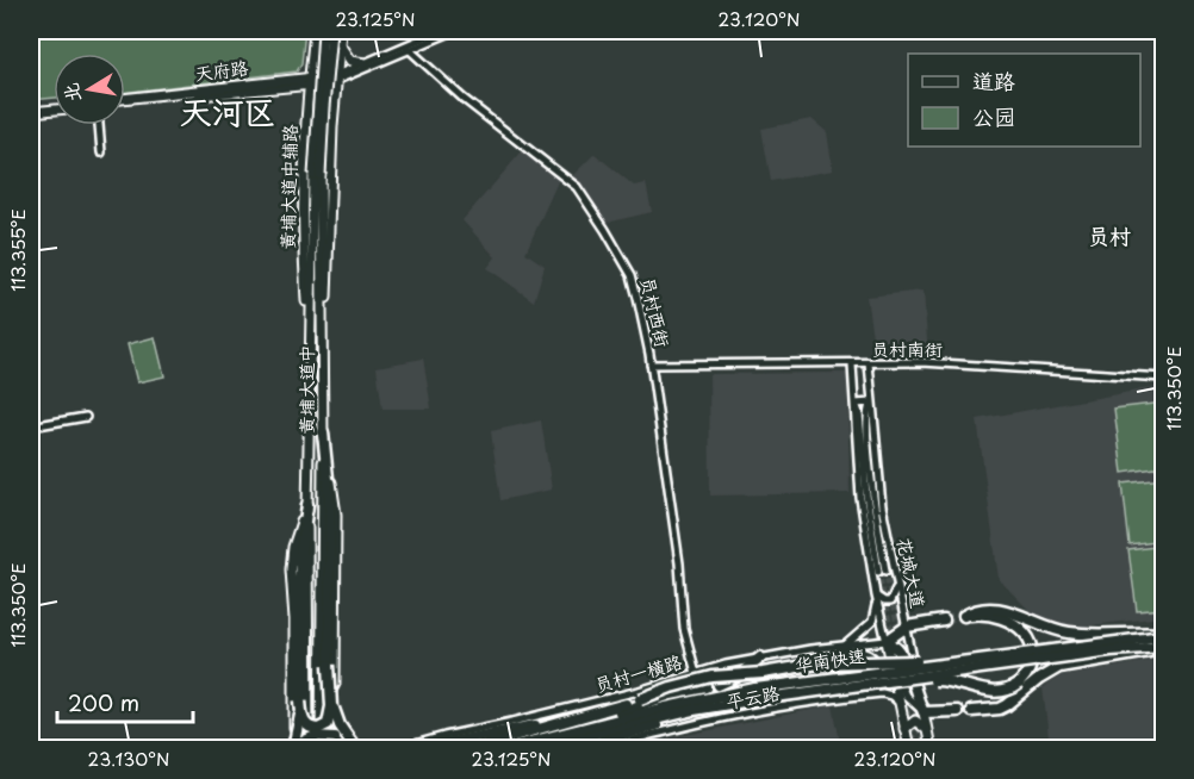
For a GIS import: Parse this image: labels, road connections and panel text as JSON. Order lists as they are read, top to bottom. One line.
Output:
{"streets":{"highway":["华南快速"],"main road":["天府路","黄埔大道中辅路","黄埔大道中","花城大道"],"street":["员村西街","员村南街","员村一横路","平云路"]},"crossings":[["天府路","黄埔大道中辅路"],["黄埔大道中辅路","黄埔大道中"],["员村西街","员村南街"],["员村西街","员村一横路"],["员村南街","花城大道"],["花城大道","员村一横路"],["花城大道","平云路"]],"districts":["天河区","员村"],"legend":["道路","公园"],"scale_bar":"200 m","north":"left","coordinates":["23.125°N","23.120°N","113.355°E","113.350°E","23.130°N"]}
